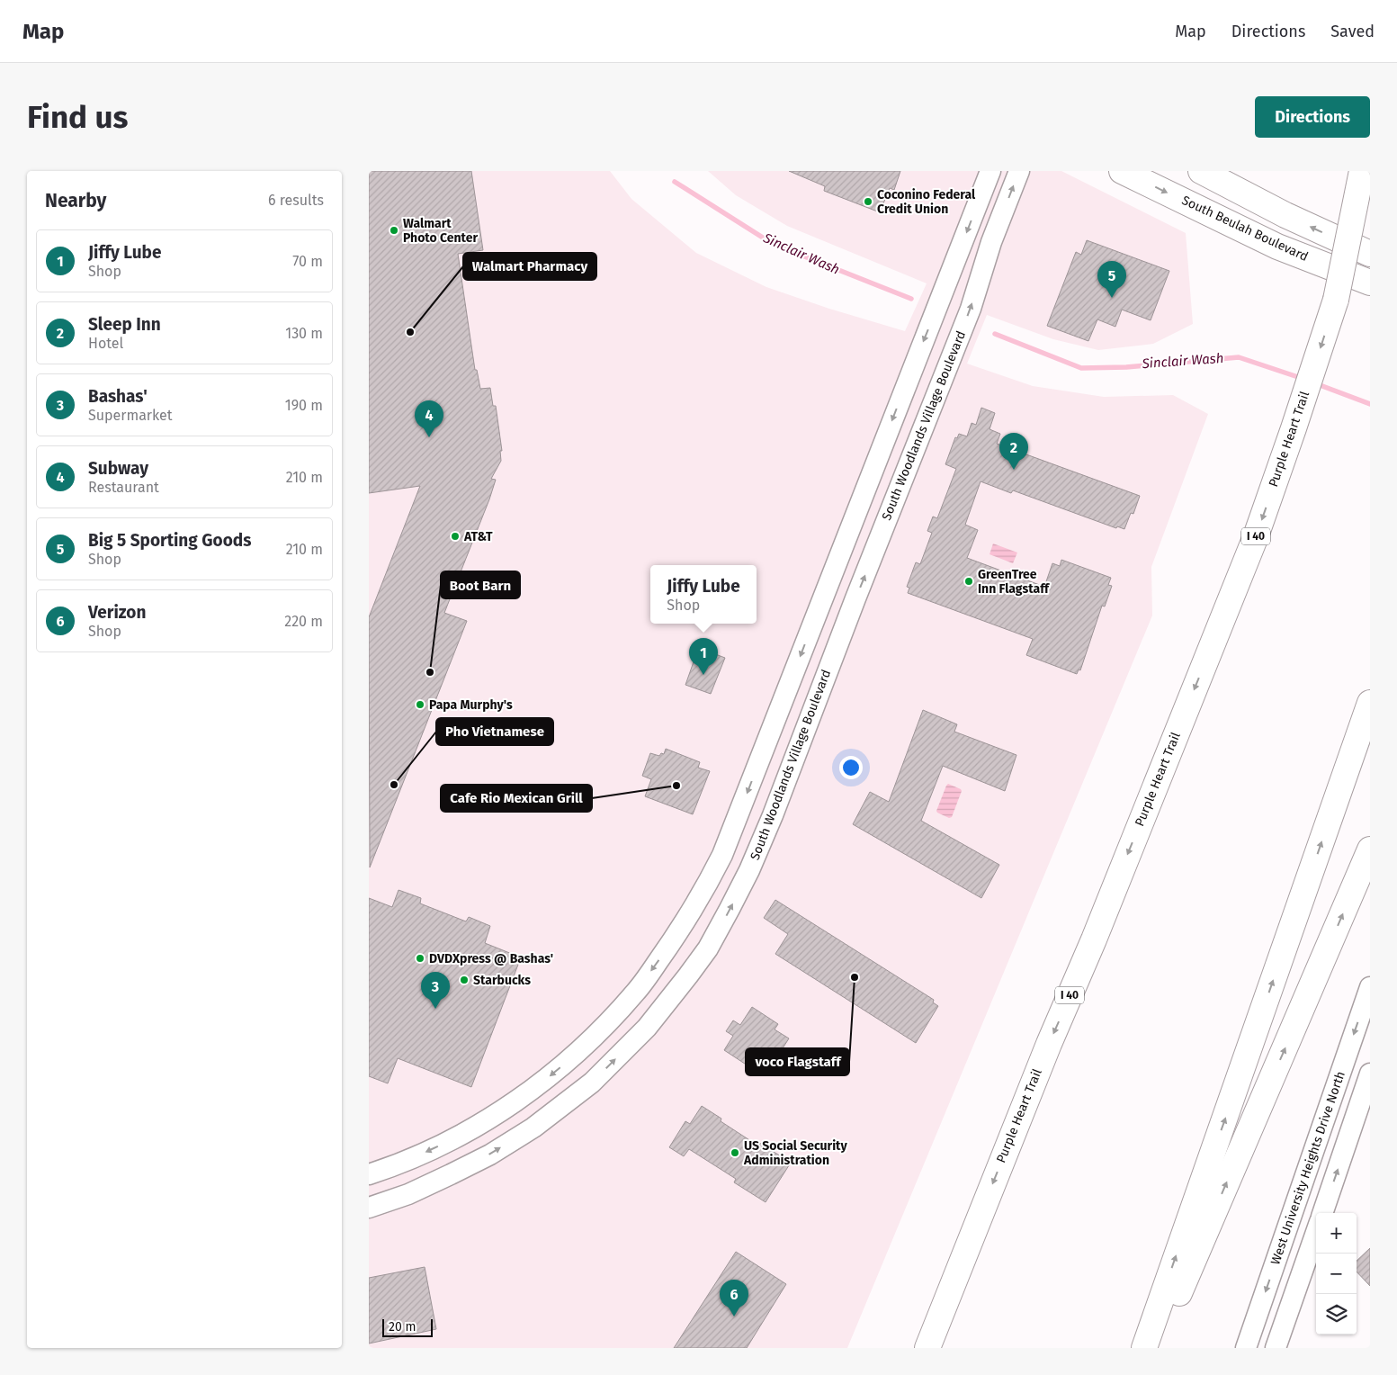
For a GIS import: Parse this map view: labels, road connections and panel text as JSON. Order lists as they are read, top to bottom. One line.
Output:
{"streets":{"main road":["South Beulah Boulevard","Purple Heart Trail","I 40"],"street":["South Woodlands Village Boulevard","West University Heights Drive North"]},"water":["Sinclair Wash"],"places":["Coconino Federal Credit Union","Walmart Photo Center","Walmart Pharmacy","AT&T","GreenTree Inn Flagstaff","Boot Barn","Papa Murphy's","Pho Vietnamese","Cafe Rio Mexican Grill","DVDXpress @ Bashas'","voco Flagstaff","Starbucks","US Social Security Administration"],"scale_bar":"20 m","page":{"header":"Map","nav":["Map","Directions","Saved"],"buttons":"Directions","title":"Find us","heading":["Nearby","6 results"],"list":[{"mark":"1","name":"Jiffy Lube","note":"Shop","value":"70 m"},{"mark":"2","name":"Sleep Inn","note":"Hotel","value":"130 m"},{"mark":"3","name":"Bashas'","note":"Supermarket","value":"190 m"},{"mark":"4","name":"Subway","note":"Restaurant","value":"210 m"},{"mark":"5","name":"Big 5 Sporting Goods","note":"Shop","value":"210 m"},{"mark":"6","name":"Verizon","note":"Shop","value":"220 m"}],"pins":["5","4","2","1","3","6"],"popup":["Jiffy Lube","Shop"],"map_buttons":["+","−"],"scale":"20 m"}}
